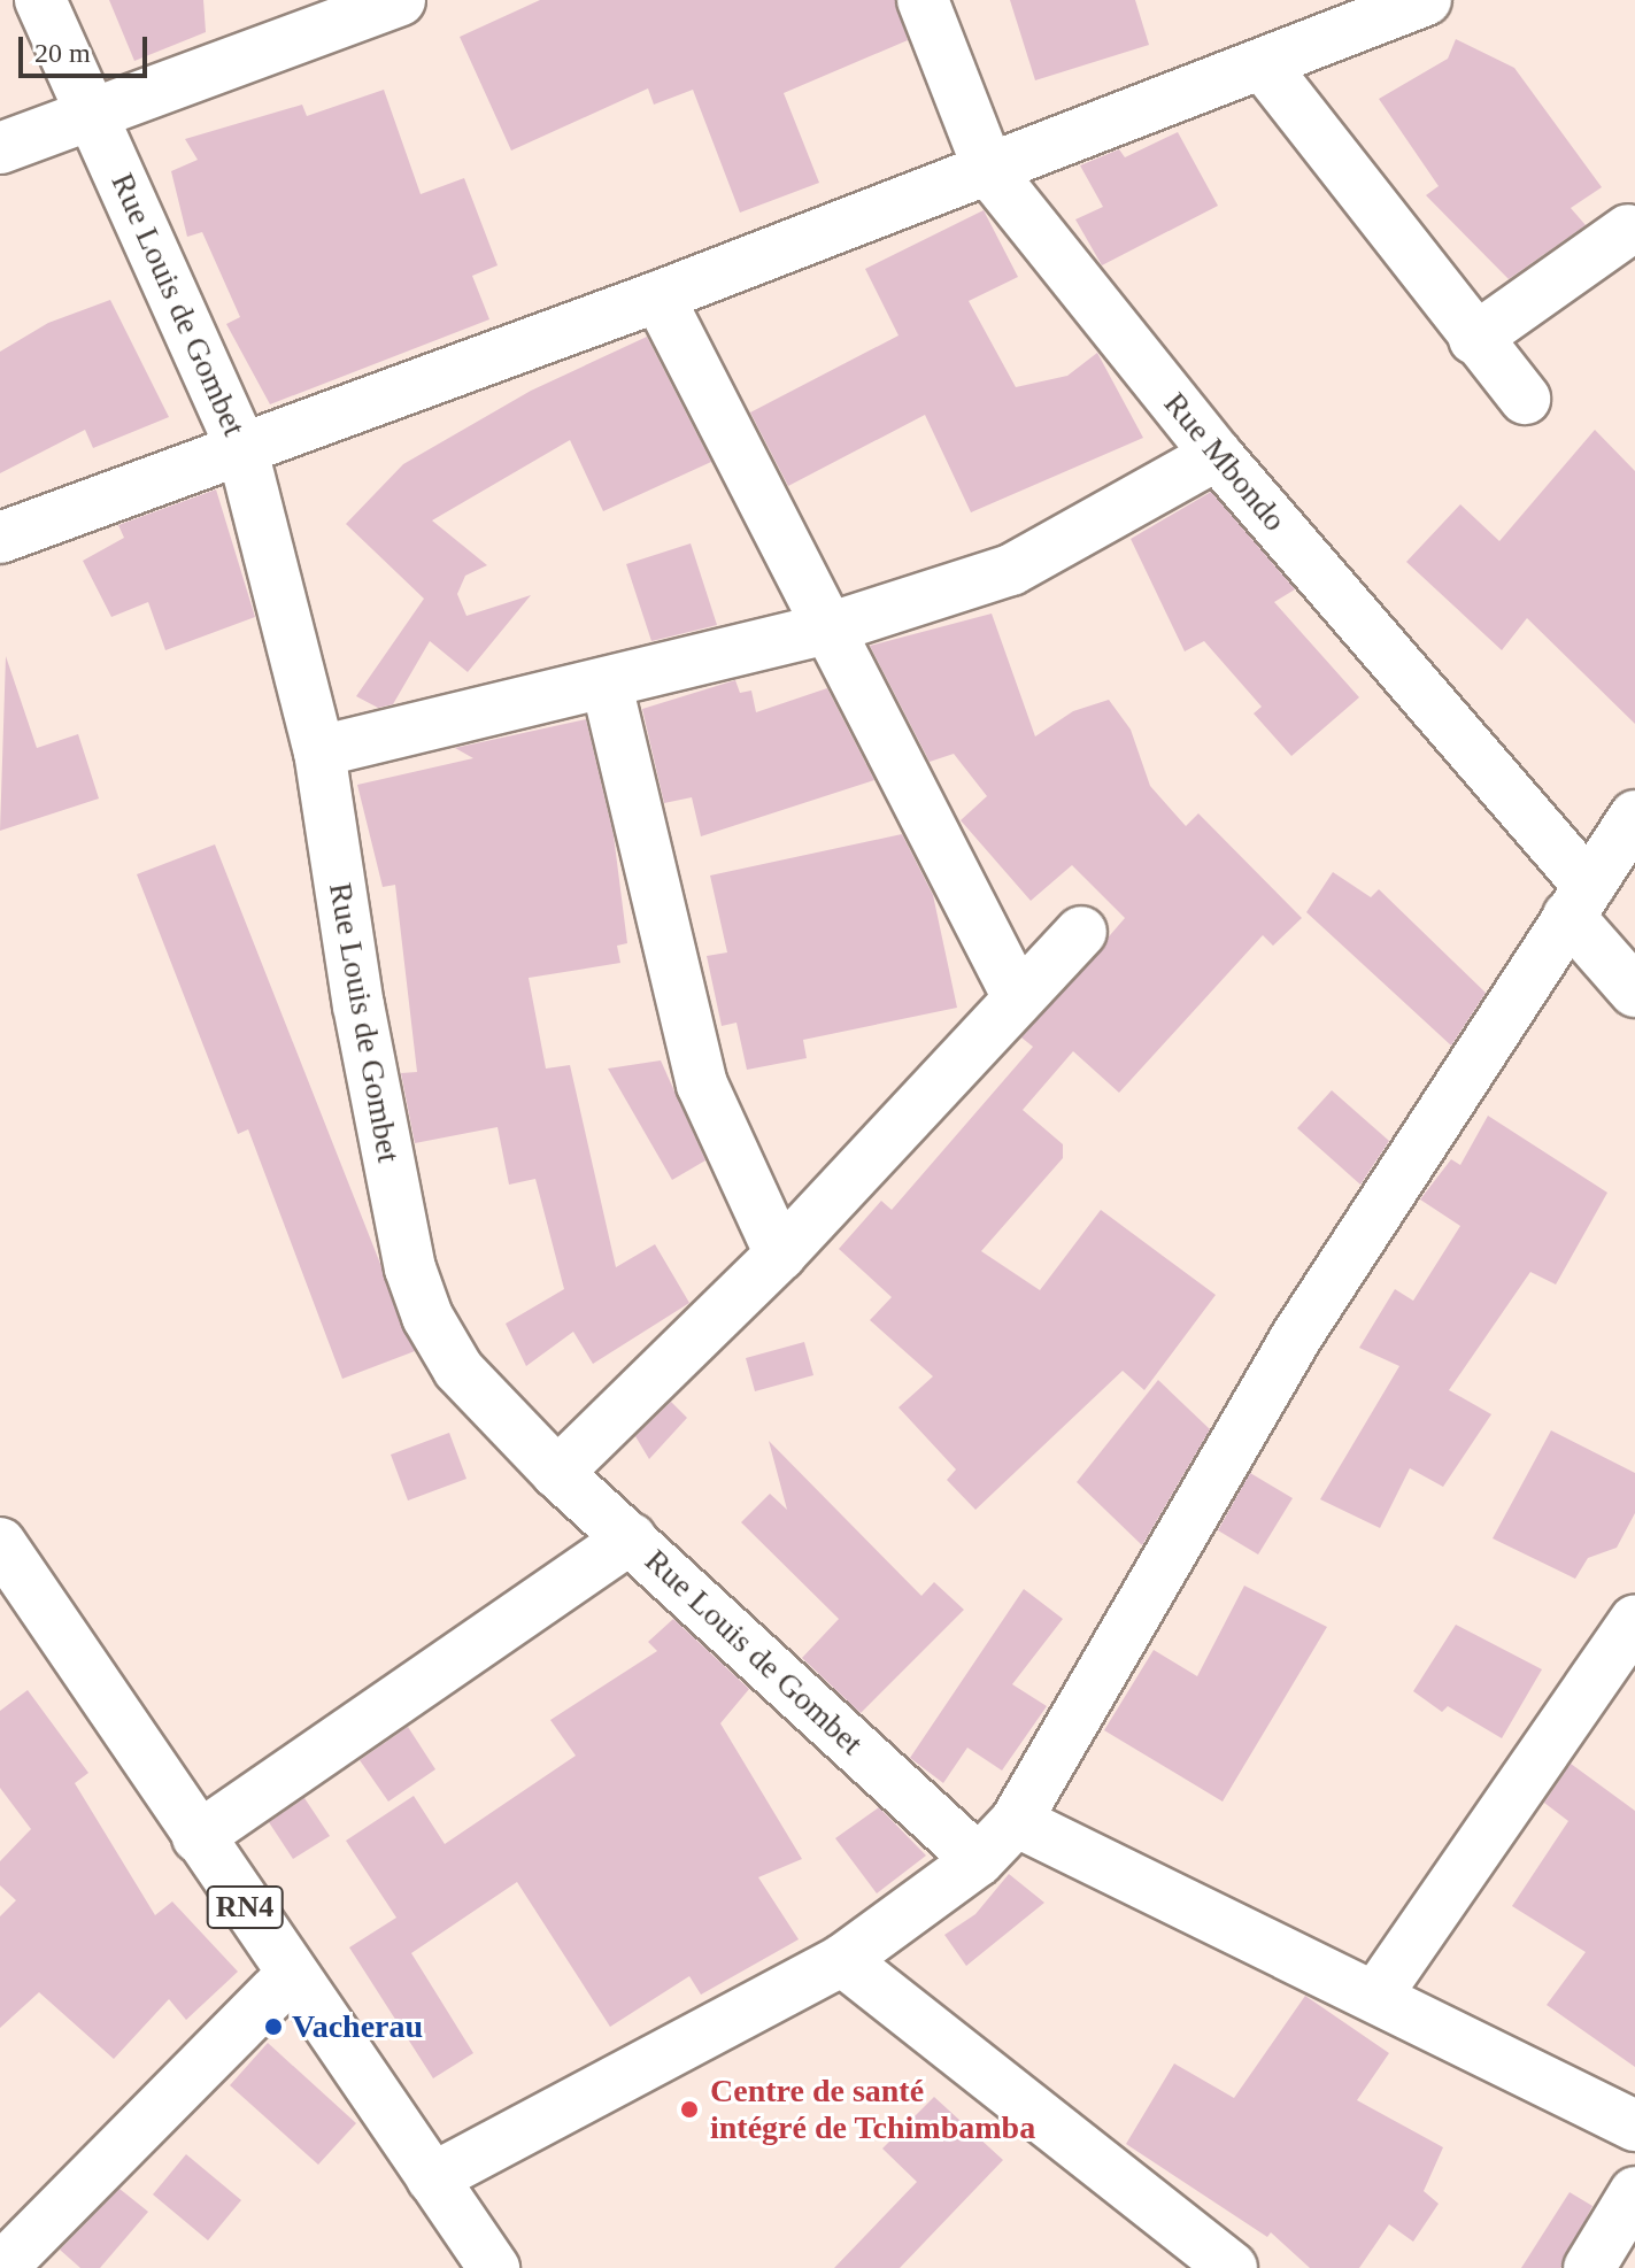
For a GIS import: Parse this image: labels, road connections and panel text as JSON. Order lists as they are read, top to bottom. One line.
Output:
{"streets":{"main road":["Rue Louis de Gombet","Rue Mbondo","RN4"]},"places":["Vacherau","Centre de santé intégré de Tchimbamba"],"scale_bar":"20 m"}
